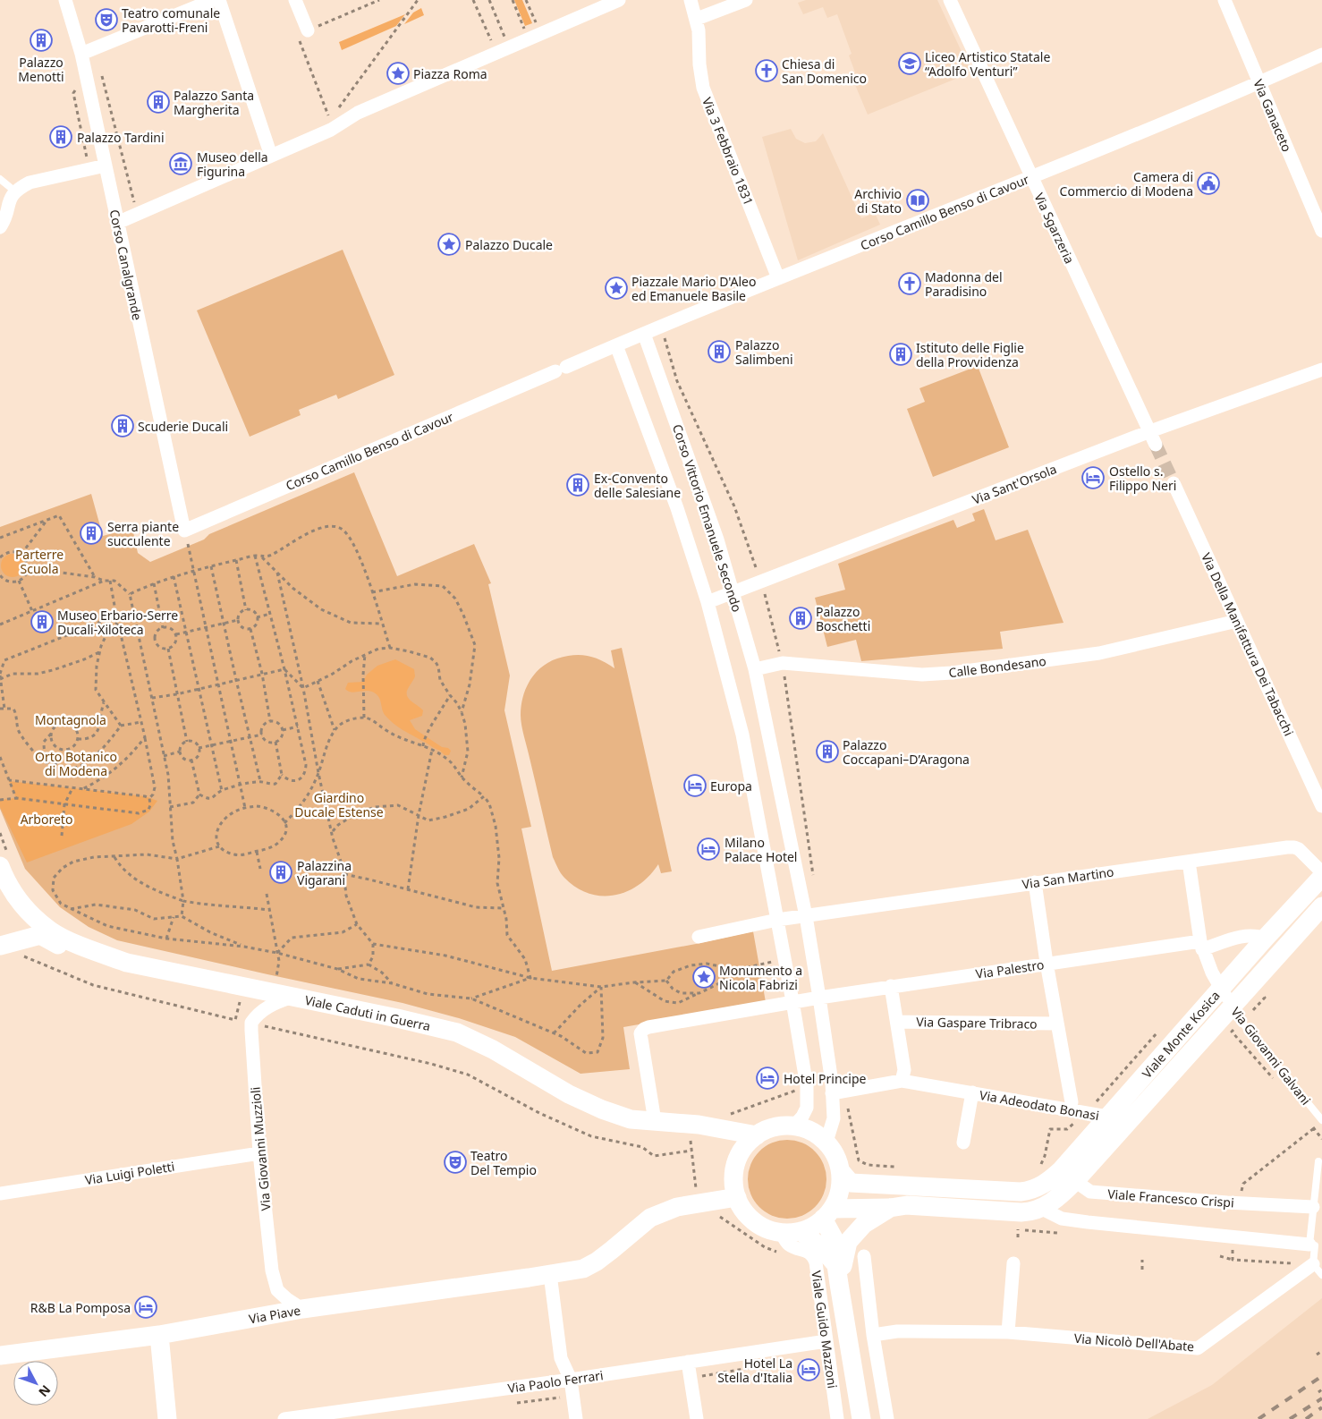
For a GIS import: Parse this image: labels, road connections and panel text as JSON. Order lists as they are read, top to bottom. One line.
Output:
{"streets":{"main road":["Viale Caduti in Guerra","Viale Monte Kosica","Via Piave","Viale Guido Mazzoni"],"street":["Via Ganaceto","Via 3 Febbraio 1831","Corso Camillo Benso di Cavour","Via Sgarzeria","Corso Canalgrande","Via Sant'Orsola","Corso Vittorio Emanuele Secondo","Via Della Manifattura Dei Tabacchi","Calle Bondesano","Via San Martino","Via Palestro","Via Gaspare Tribraco","Via Giovanni Galvani","Via Adeodato Bonasi","Via Giovanni Muzzioli","Via Luigi Poletti","Viale Francesco Crispi","Via Nicolò Dell'Abate","Via Paolo Ferrari"]},"crossings":[["Via Ganaceto","Corso Camillo Benso di Cavour"],["Via 3 Febbraio 1831","Corso Camillo Benso di Cavour"],["Corso Camillo Benso di Cavour","Via Sgarzeria"],["Corso Camillo Benso di Cavour","Corso Canalgrande"],["Corso Camillo Benso di Cavour","Corso Vittorio Emanuele Secondo"],["Via Sgarzeria","Via Sant'Orsola"],["Via Sant'Orsola","Corso Vittorio Emanuele Secondo"],["Corso Vittorio Emanuele Secondo","Calle Bondesano"],["Corso Vittorio Emanuele Secondo","Via San Martino"],["Corso Vittorio Emanuele Secondo","Via Palestro"],["Corso Vittorio Emanuele Secondo","Viale Caduti in Guerra"],["Corso Vittorio Emanuele Secondo","Viale Monte Kosica"],["Corso Vittorio Emanuele Secondo","Via Adeodato Bonasi"],["Corso Vittorio Emanuele Secondo","Via Piave"],["Corso Vittorio Emanuele Secondo","Viale Guido Mazzoni"],["Via Della Manifattura Dei Tabacchi","Calle Bondesano"],["Via San Martino","Via Giovanni Galvani"],["Via Palestro","Viale Monte Kosica"],["Via Palestro","Via Giovanni Galvani"],["Viale Caduti in Guerra","Viale Monte Kosica"],["Viale Caduti in Guerra","Via Piave"],["Viale Caduti in Guerra","Viale Guido Mazzoni"],["Viale Monte Kosica","Via Giovanni Galvani"],["Viale Monte Kosica","Via Adeodato Bonasi"],["Viale Monte Kosica","Viale Francesco Crispi"],["Viale Monte Kosica","Via Piave"],["Viale Monte Kosica","Viale Guido Mazzoni"],["Via Giovanni Muzzioli","Via Luigi Poletti"],["Via Giovanni Muzzioli","Via Piave"],["Via Piave","Viale Guido Mazzoni"],["Viale Guido Mazzoni","Via Paolo Ferrari"]],"parks":["Parterre Scuola","Montagnola","Orto Botanico di Modena","Giardino Ducale Estense","Arboreto"],"places":{"theatre":["Teatro comunale Pavarotti-Freni","Teatro Del Tempio"],"building":["Palazzo Menotti","Palazzo Santa Margherita","Palazzo Tardini","Palazzo Salimbeni","Istituto delle Figlie della Provvidenza","Scuderie Ducali","Ex-Convento delle Salesiane","Serra piante succulente","Palazzo Boschetti","Museo Erbario-Serre Ducali-Xiloteca","Palazzo Coccapani–D’Aragona","Palazzina Vigarani"],"school or university":["Liceo Artistico Statale “Adolfo Venturi”"],"church":["Chiesa di San Domenico","Madonna del Paradisino"],"place":["Piazza Roma","Palazzo Ducale","Piazzale Mario D'Aleo ed Emanuele Basile","Monumento a Nicola Fabrizi"],"museum":["Museo della Figurina"],"public building":["Camera di Commercio di Modena"],"library":["Archivio di Stato"],"hotel":["Ostello s. Filippo Neri","Europa","Milano Palace Hotel","Hotel Principe","R&B La Pomposa","Hotel La Stella d'Italia"]},"north":"bottom right"}
